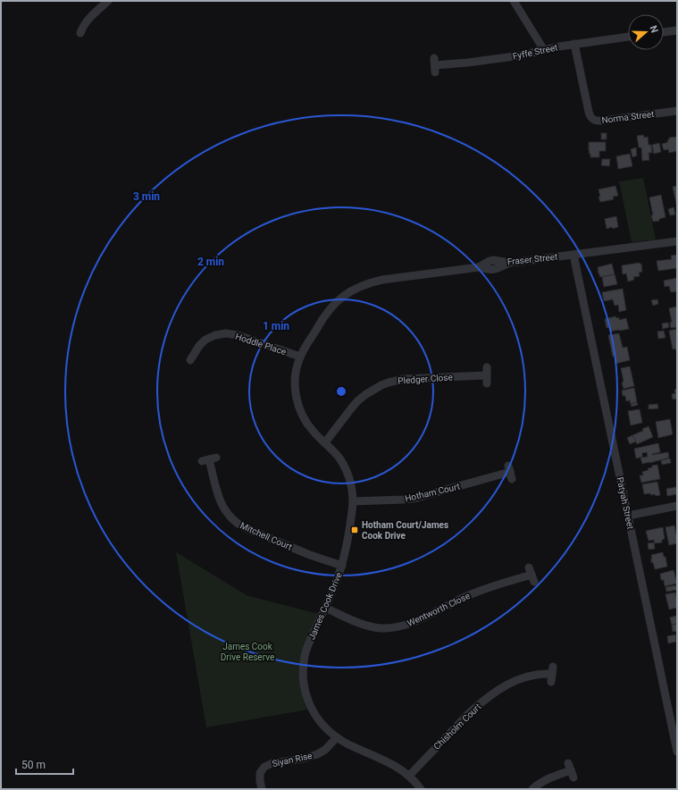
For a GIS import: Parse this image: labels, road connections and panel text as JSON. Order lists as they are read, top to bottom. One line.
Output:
{"streets":{"street":["Fyffe Street","Norma Street","Fraser Street","Hoddle Place","Pledger Close","Hotham Court","Patyah Street","Mitchell Court","James Cook Drive","Wentworth Close","Chisholm Court","Siyan Rise"]},"crossings":[["Fyffe Street","Norma Street"],["Fraser Street","Patyah Street"],["Fraser Street","James Cook Drive"],["Hoddle Place","James Cook Drive"],["Pledger Close","James Cook Drive"],["Hotham Court","James Cook Drive"],["Mitchell Court","James Cook Drive"],["James Cook Drive","Wentworth Close"],["James Cook Drive","Chisholm Court"],["James Cook Drive","Siyan Rise"]],"parks":["James Cook Drive Reserve"],"places":{"transit":["Hotham Court/James Cook Drive"]},"scale_bar":"50 m","north":"right","rings":["3 min","2 min","1 min"]}
